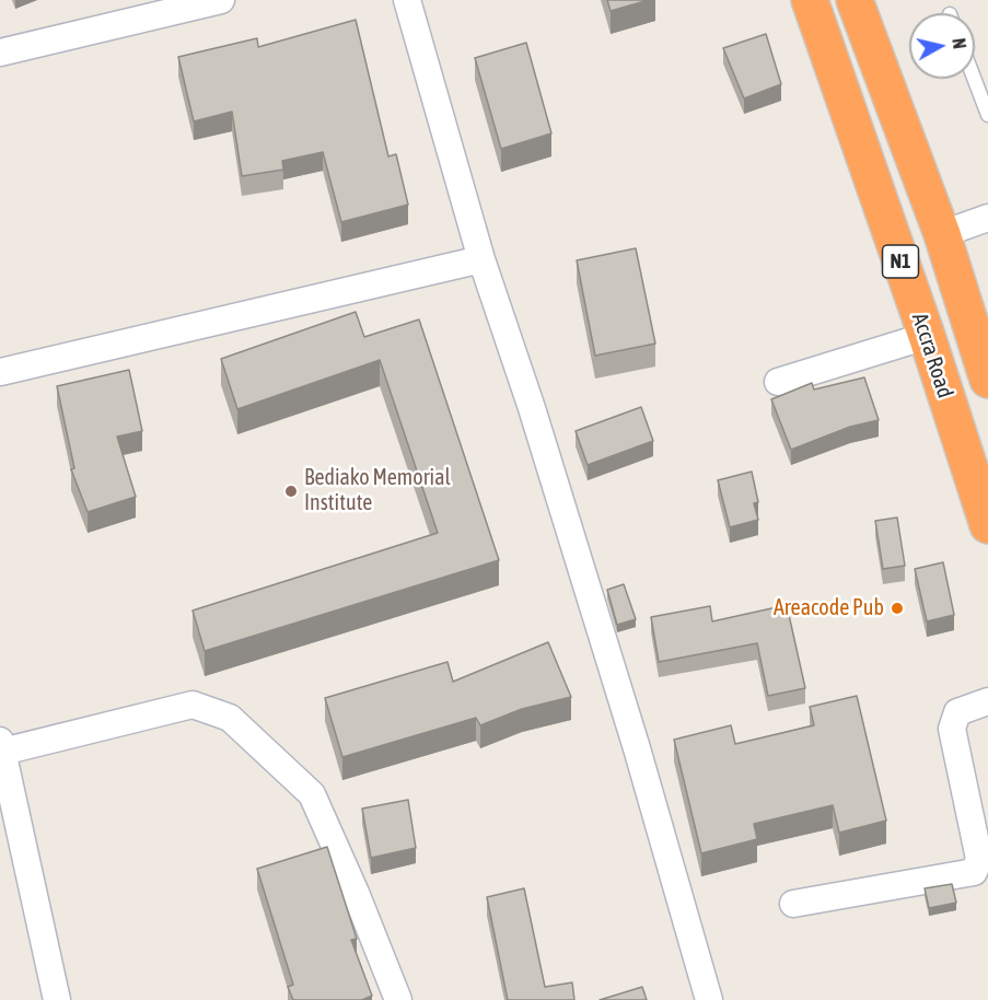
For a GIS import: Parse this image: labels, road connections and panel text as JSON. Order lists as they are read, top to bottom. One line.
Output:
{"streets":{"highway":["N1","Accra Road"]},"places":["Bediako Memorial Institute","Areacode Pub"],"north":"right"}
